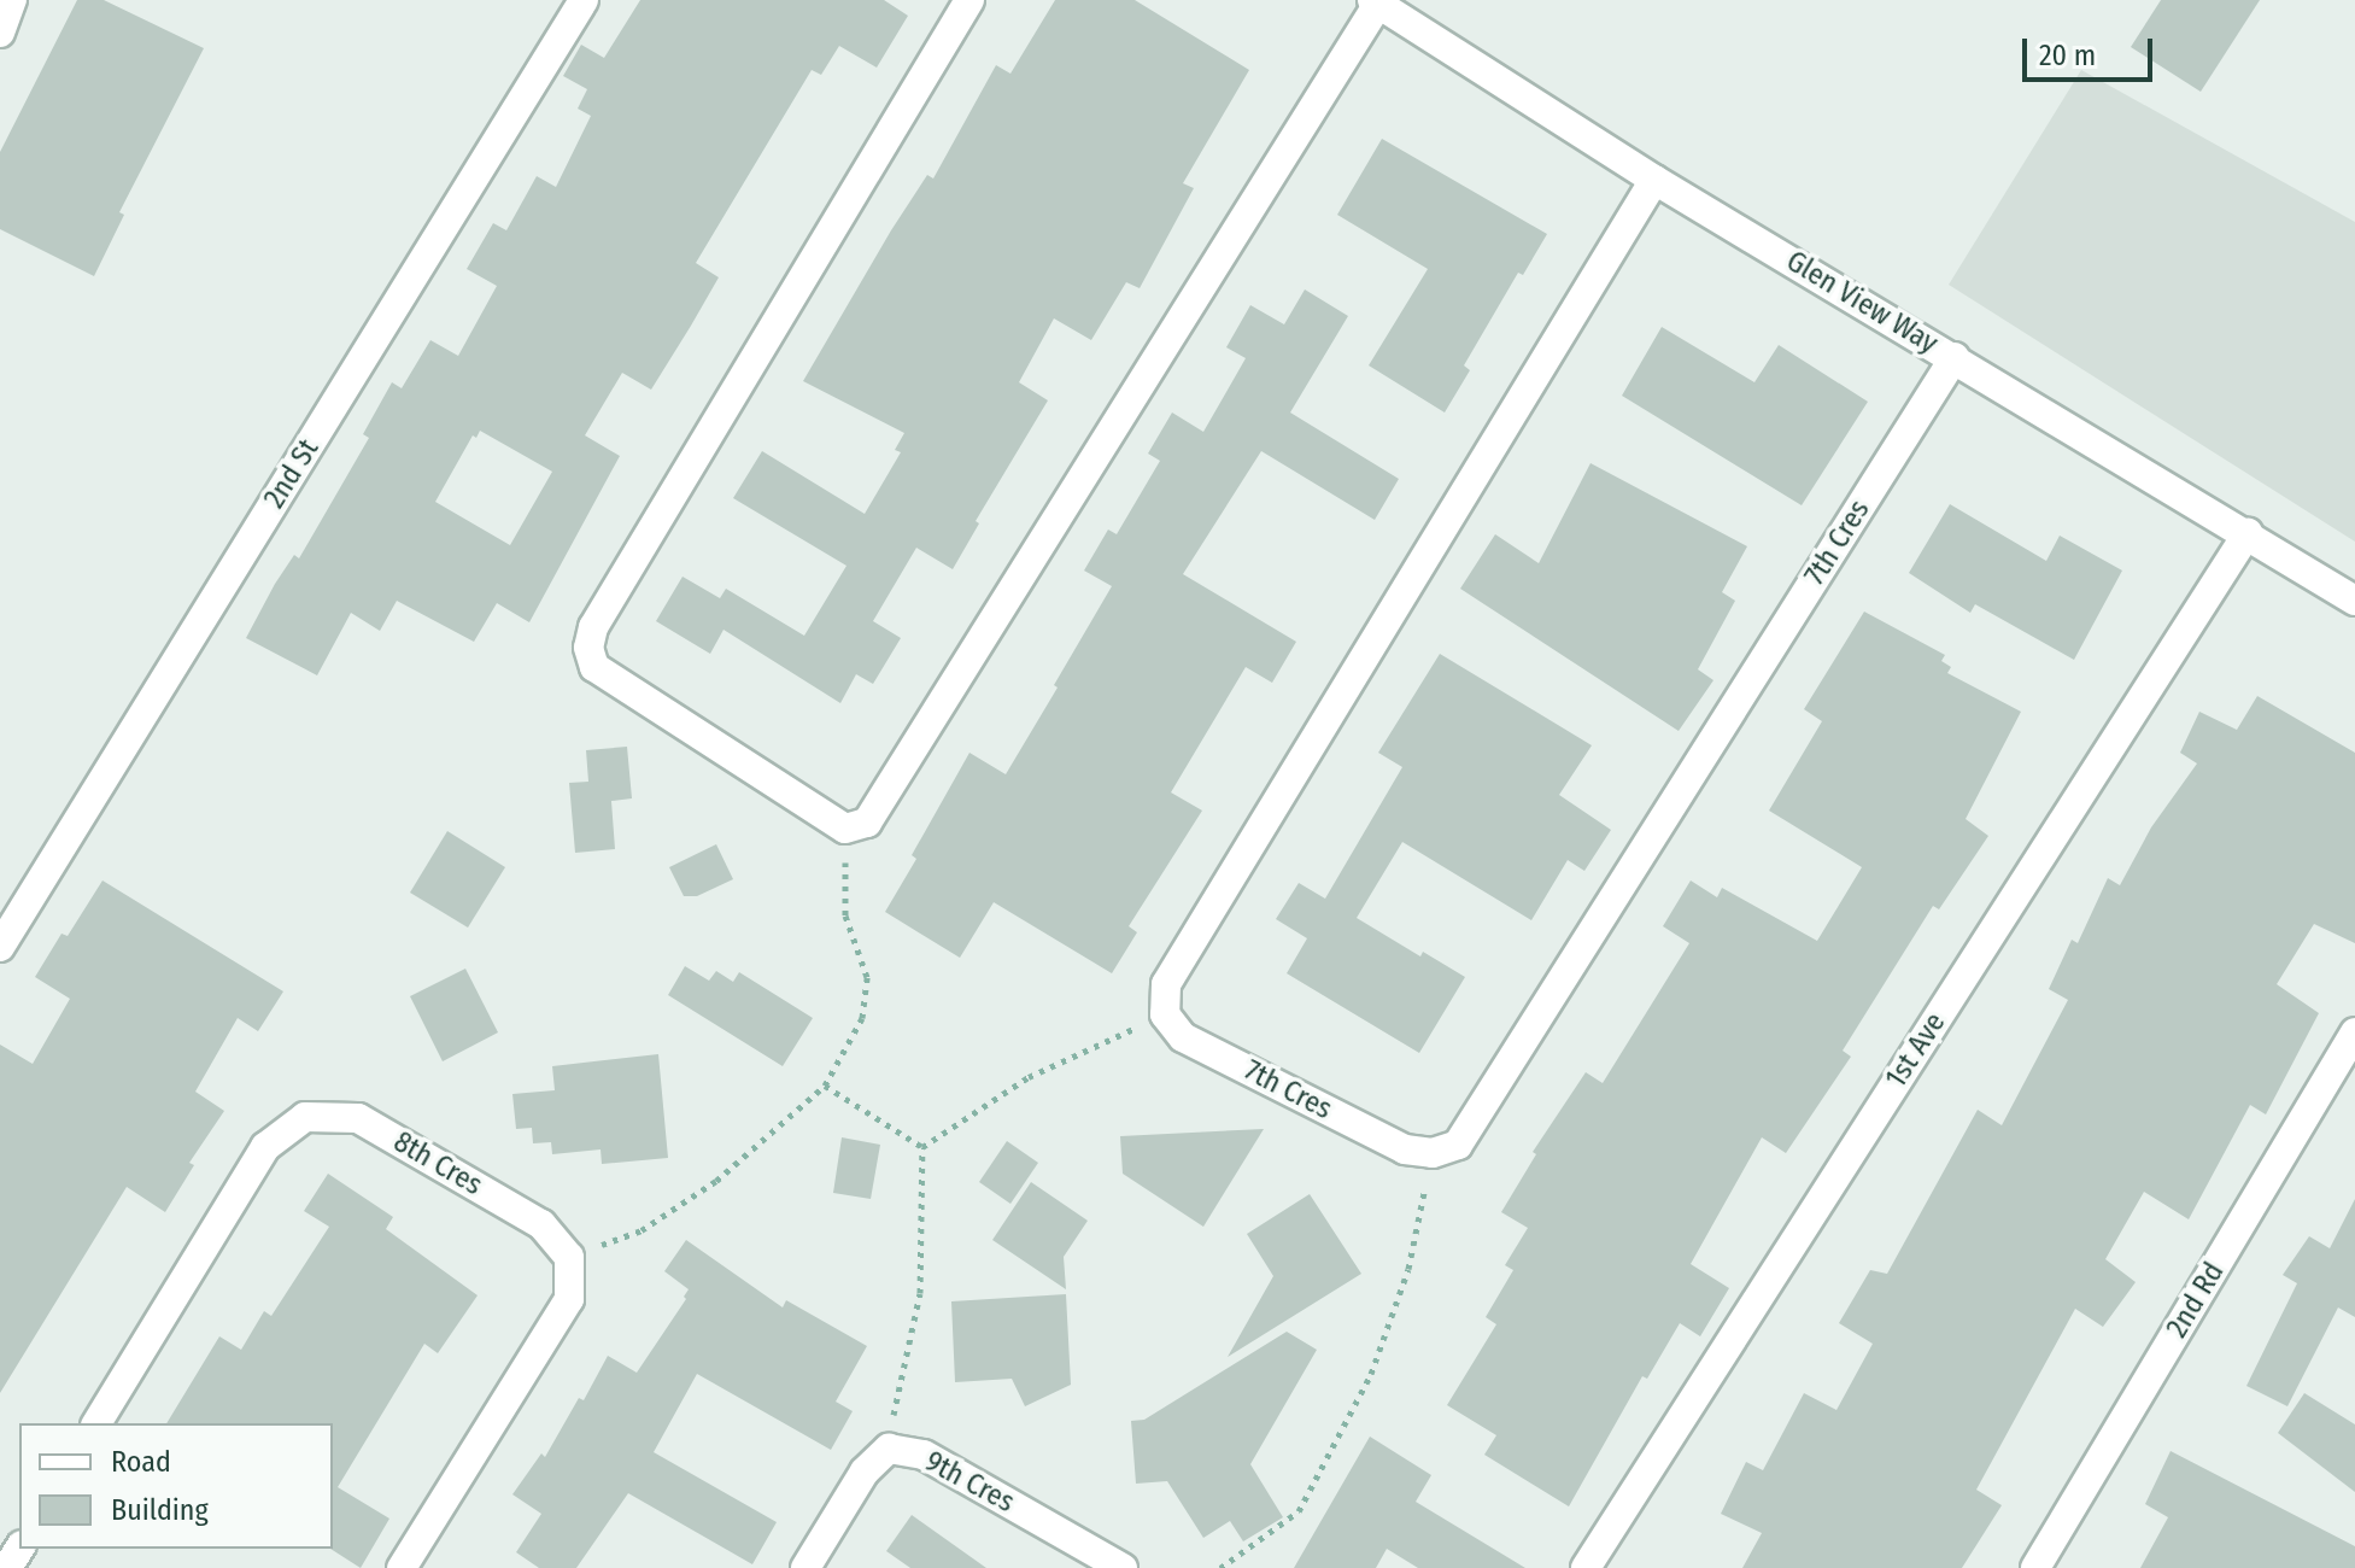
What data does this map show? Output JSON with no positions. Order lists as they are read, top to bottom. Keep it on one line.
{"streets":{"street":["Glen View Way","2nd St","7th Cres","1st Ave","8th Cres","2nd Rd","9th Cres"]},"crossings":[["Glen View Way","7th Cres"],["Glen View Way","1st Ave"]],"legend":["Road","Building"],"scale_bar":"20 m"}
